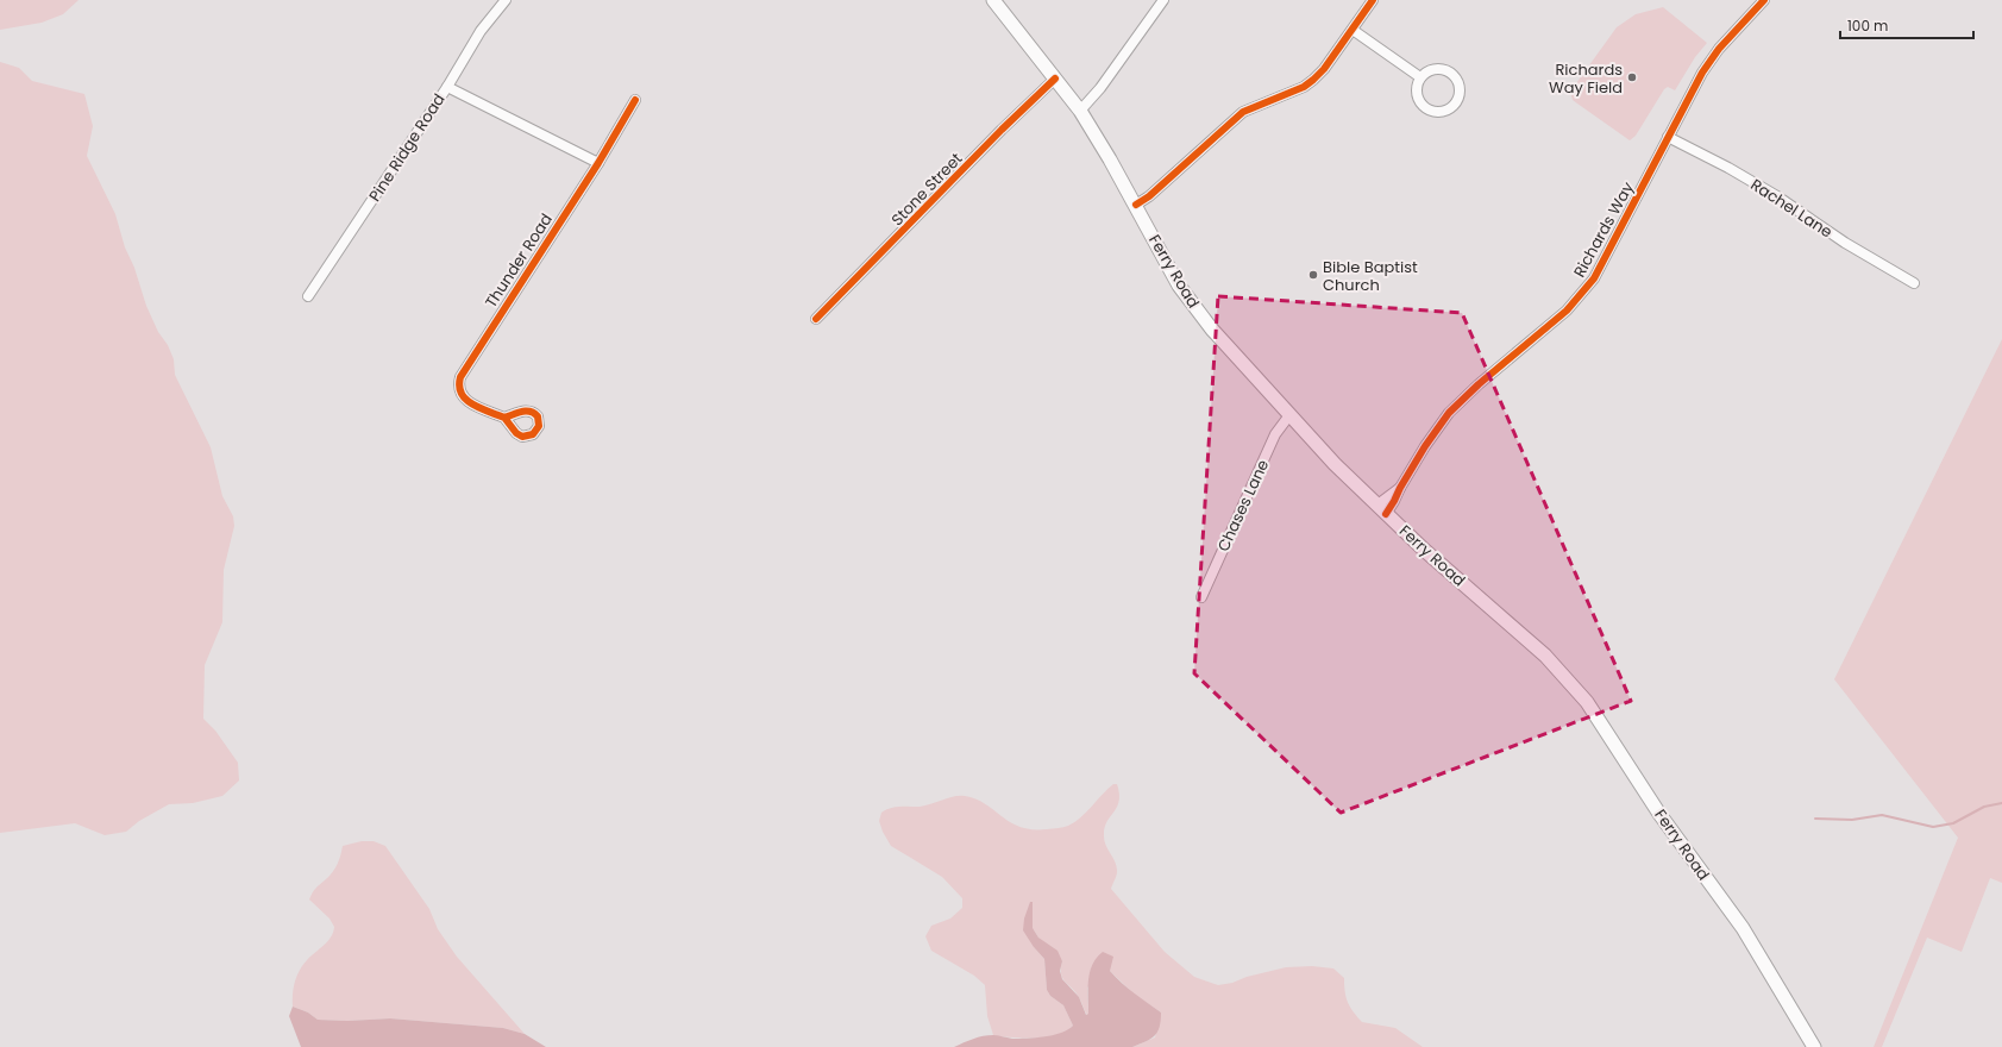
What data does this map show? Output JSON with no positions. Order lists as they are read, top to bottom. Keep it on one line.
{"streets":{"main road":["Ferry Road"],"street":["Pine Ridge Road","Stone Street","Rachel Lane","Richards Way","Thunder Road","Chases Lane"]},"crossings":[["Stone Street","Ferry Road"],["Rachel Lane","Richards Way"],["Richards Way","Ferry Road"],["Ferry Road","Chases Lane"]],"places":["Richards Way Field","Bible Baptist Church"],"scale_bar":"100 m"}
